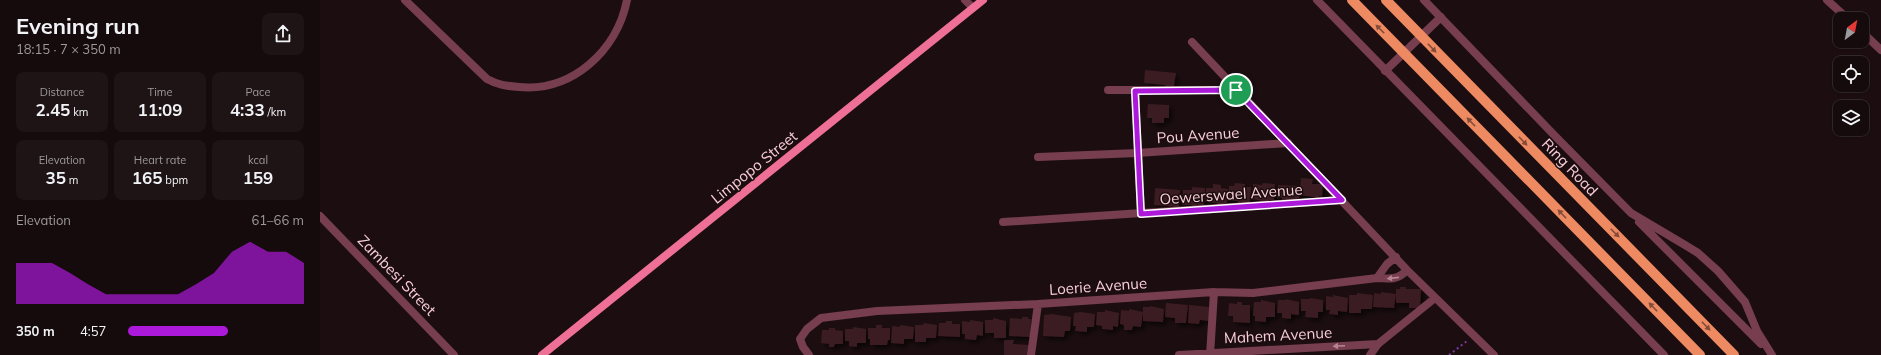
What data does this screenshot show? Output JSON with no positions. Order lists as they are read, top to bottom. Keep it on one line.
{"streets":{"main road":["Ring Road"],"street":["Pou Avenue","Limpopo Street","Oewerswael Avenue","Zambesi Street","Loerie Avenue","Mahem Avenue"]},"one_way":["Mahem Avenue"],"north":"top right","page":{"heading":["Evening run","18:15 · 7 × 350 m"],"stats":[["Distance","2.45 km"],["Time","11:09"],["Pace","4:33 /km"],["Elevation","35 m"],["Heart rate","165 bpm"],["kcal","159"]],"chart":["Elevation","61–66 m"],"list":[{"name":"350 m","note":"4:57"}]}}
